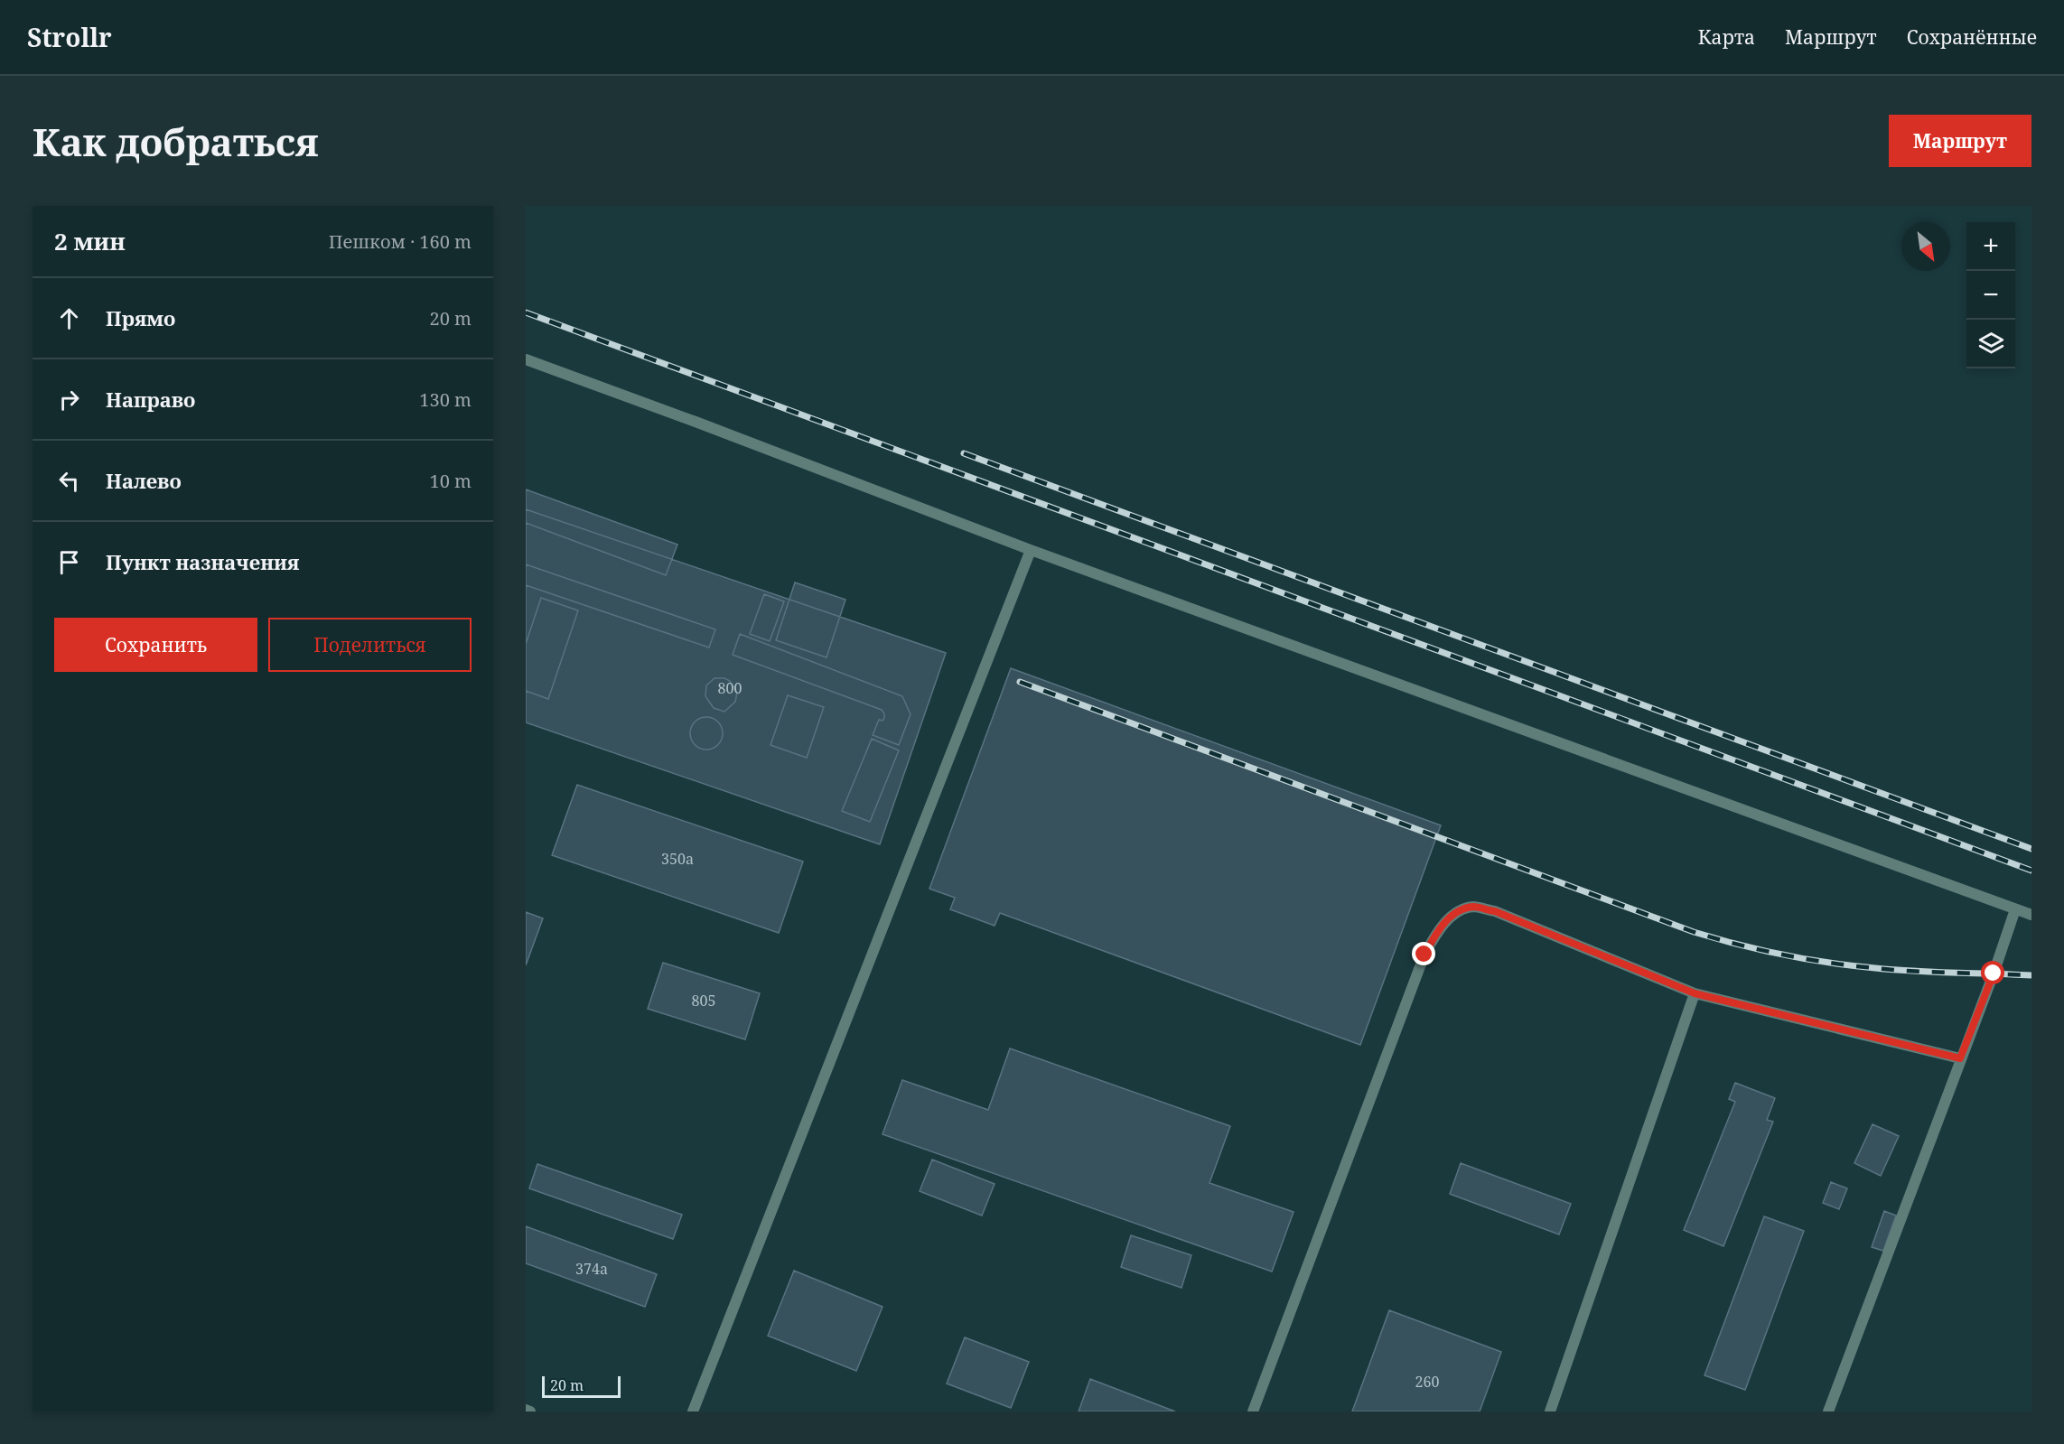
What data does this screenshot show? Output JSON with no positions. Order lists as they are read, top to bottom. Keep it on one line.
{"house_numbers":["800","350a","805","374a","260"],"scale_bar":"20 m","north":"bottom right","page":{"header":"Strollr","nav":["Карта","Маршрут","Сохранённые"],"buttons":["Маршрут",["Сохранить","Поделиться"]],"title":"Как добраться","heading":["2 мин","Пешком · 160 m"],"map_buttons":["+","−"],"list":[["Прямо","20 m"],["Направо","130 m"],["Налево","10 m"],"Пункт назначения"],"scale":"20 m"}}
